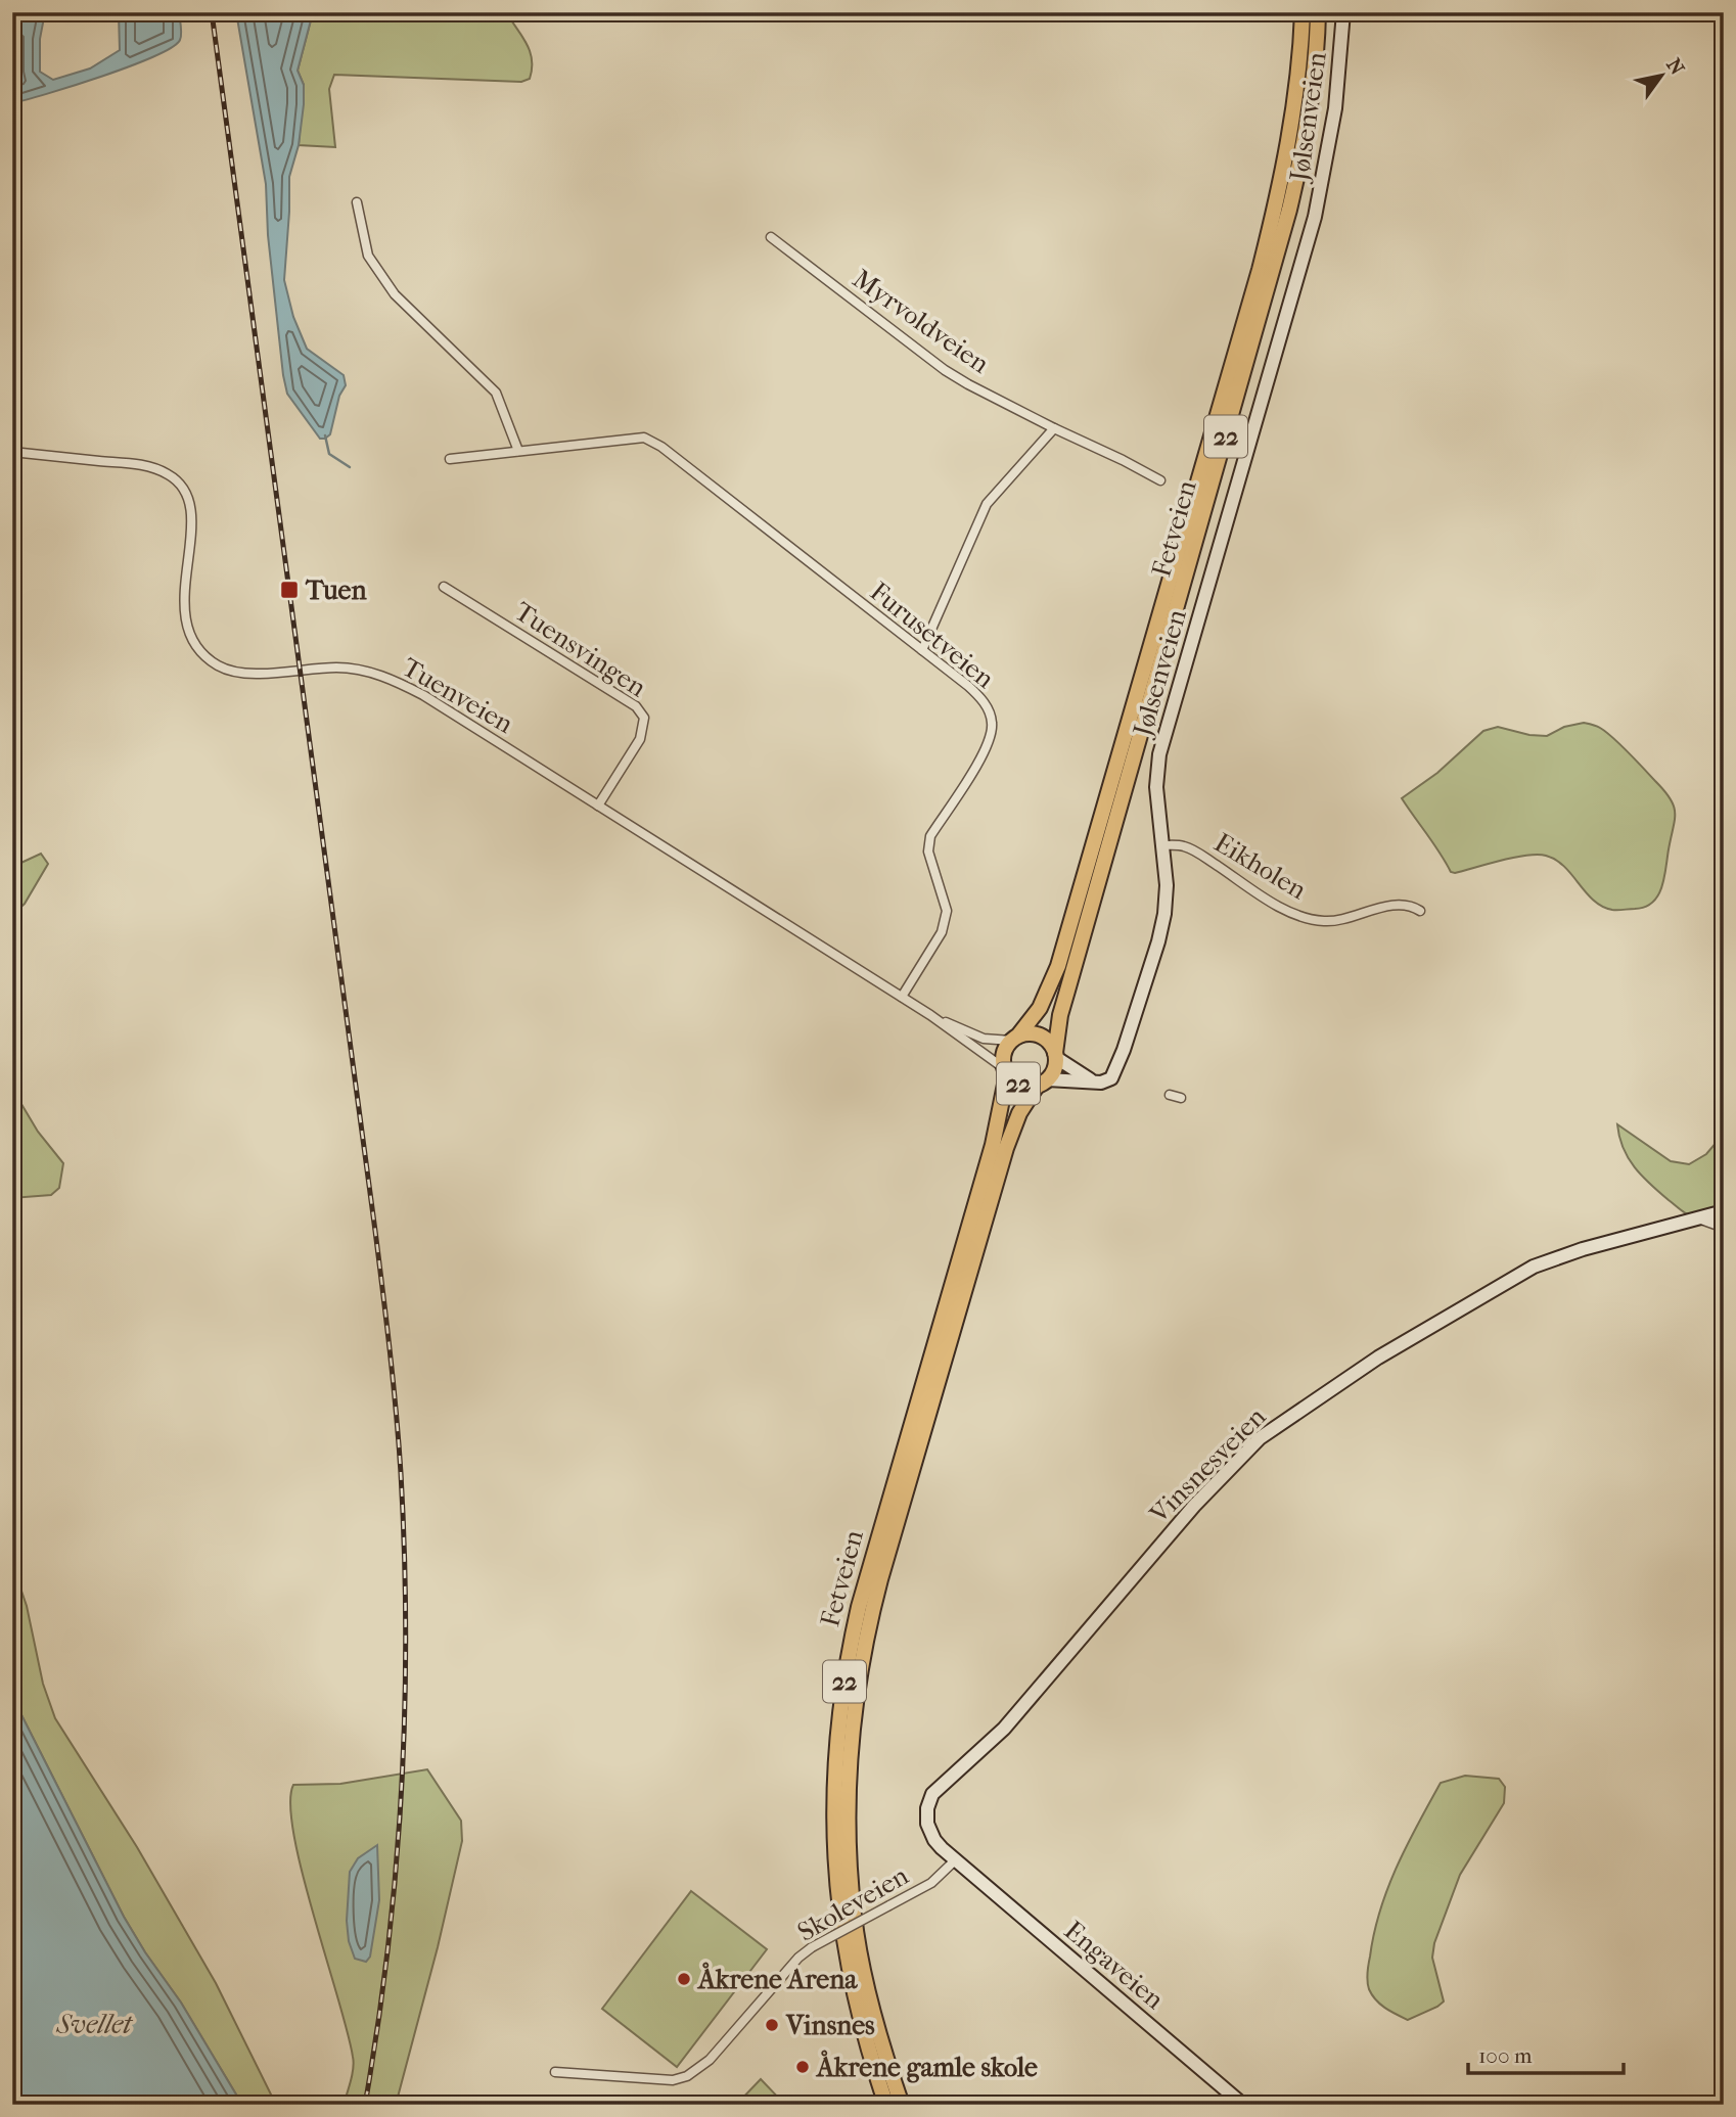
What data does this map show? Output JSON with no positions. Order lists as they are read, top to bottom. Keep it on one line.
{"streets":{"highway":["22","Fetveien"],"main road":["Jølsenveien","Vinsnesveien","Engaveien"],"street":["Myrvoldveien","Furusetveien","Tuensvingen","Tuenveien","Eikholen","Skoleveien"]},"crossings":[["Jølsenveien","Eikholen"],["22","Fetveien"],["22","Tuenveien"],["Fetveien","Tuenveien"],["Furusetveien","Tuenveien"],["Tuensvingen","Tuenveien"],["Vinsnesveien","Skoleveien"],["Vinsnesveien","Engaveien"],["Skoleveien","Engaveien"]],"water":["Svellet"],"places":{"transit":["Tuen"],"other":["Åkrene Arena","Vinsnes","Åkrene gamle skole"]},"scale_bar":"100 m","north":"top right"}
